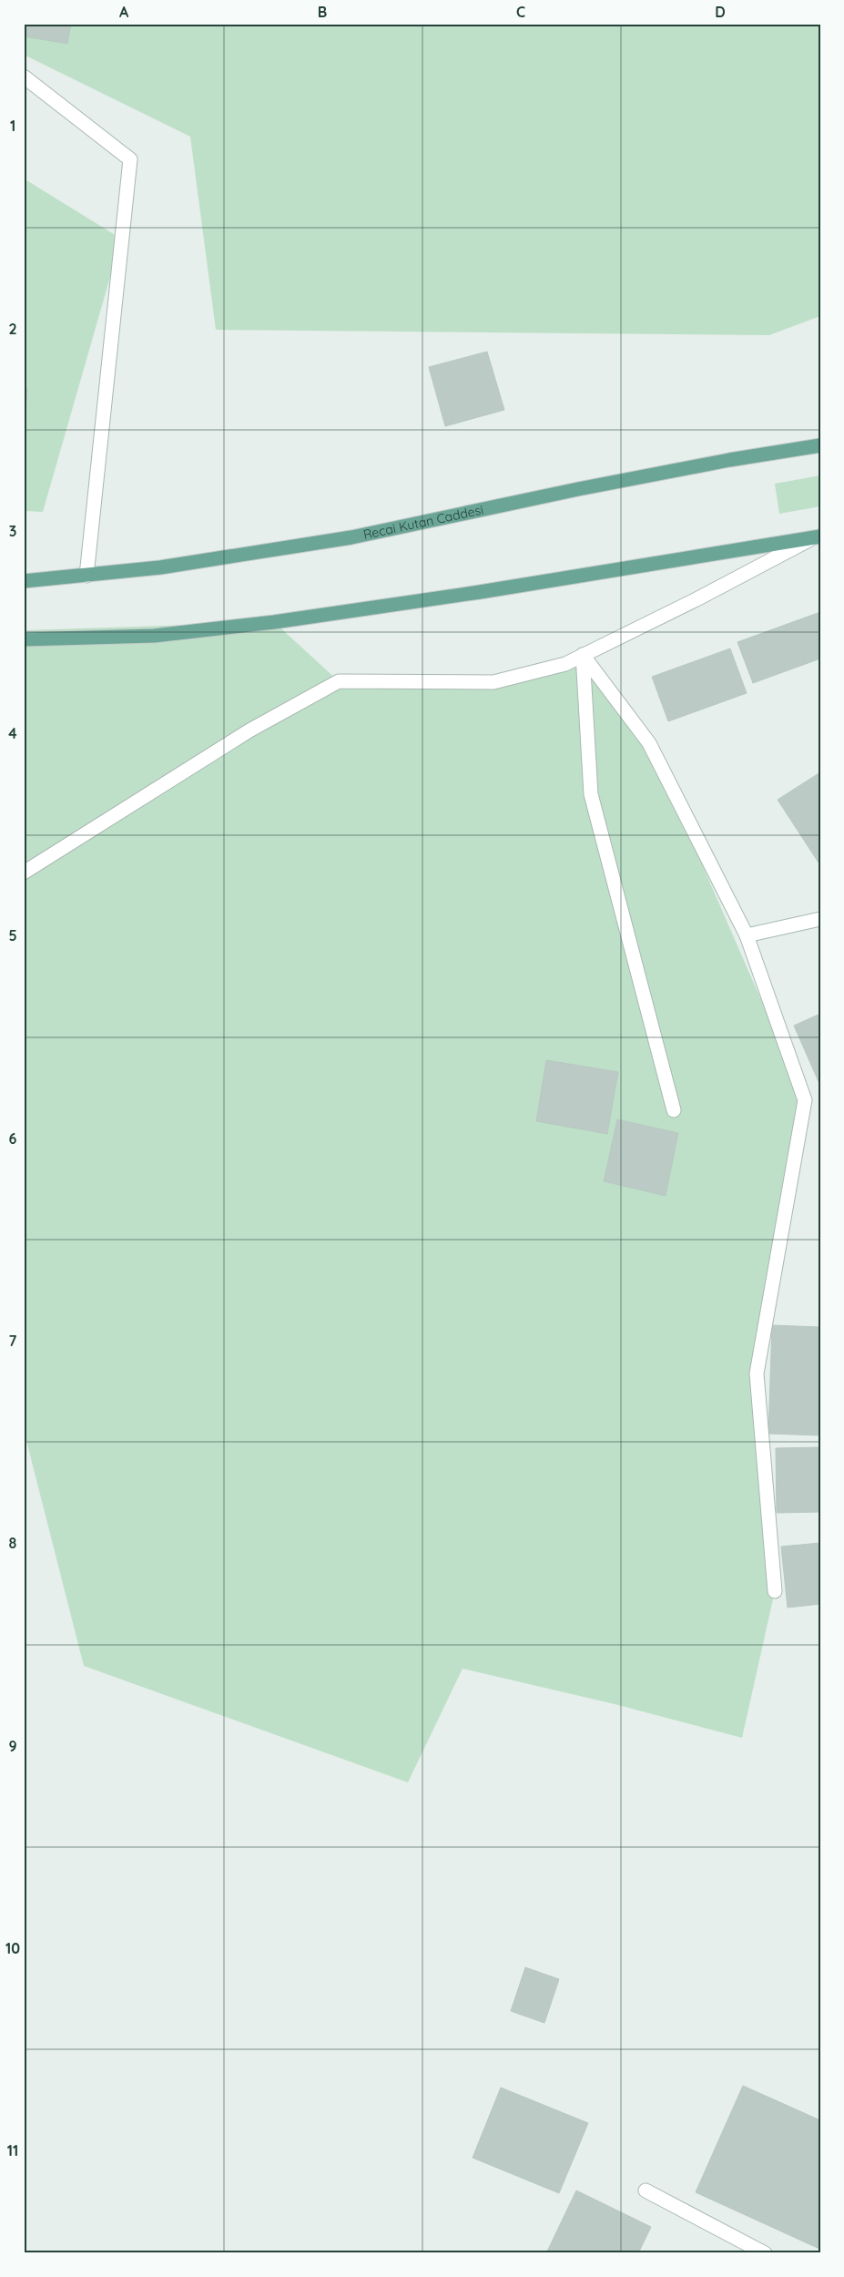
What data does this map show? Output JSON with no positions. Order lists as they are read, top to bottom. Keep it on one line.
{"streets":{"main road":["Recai Kutan Caddesi"]},"grid":{"columns":["A","B","C","D"],"rows":["1","2","3","4","5","6","7","8","9","10","11"]}}
